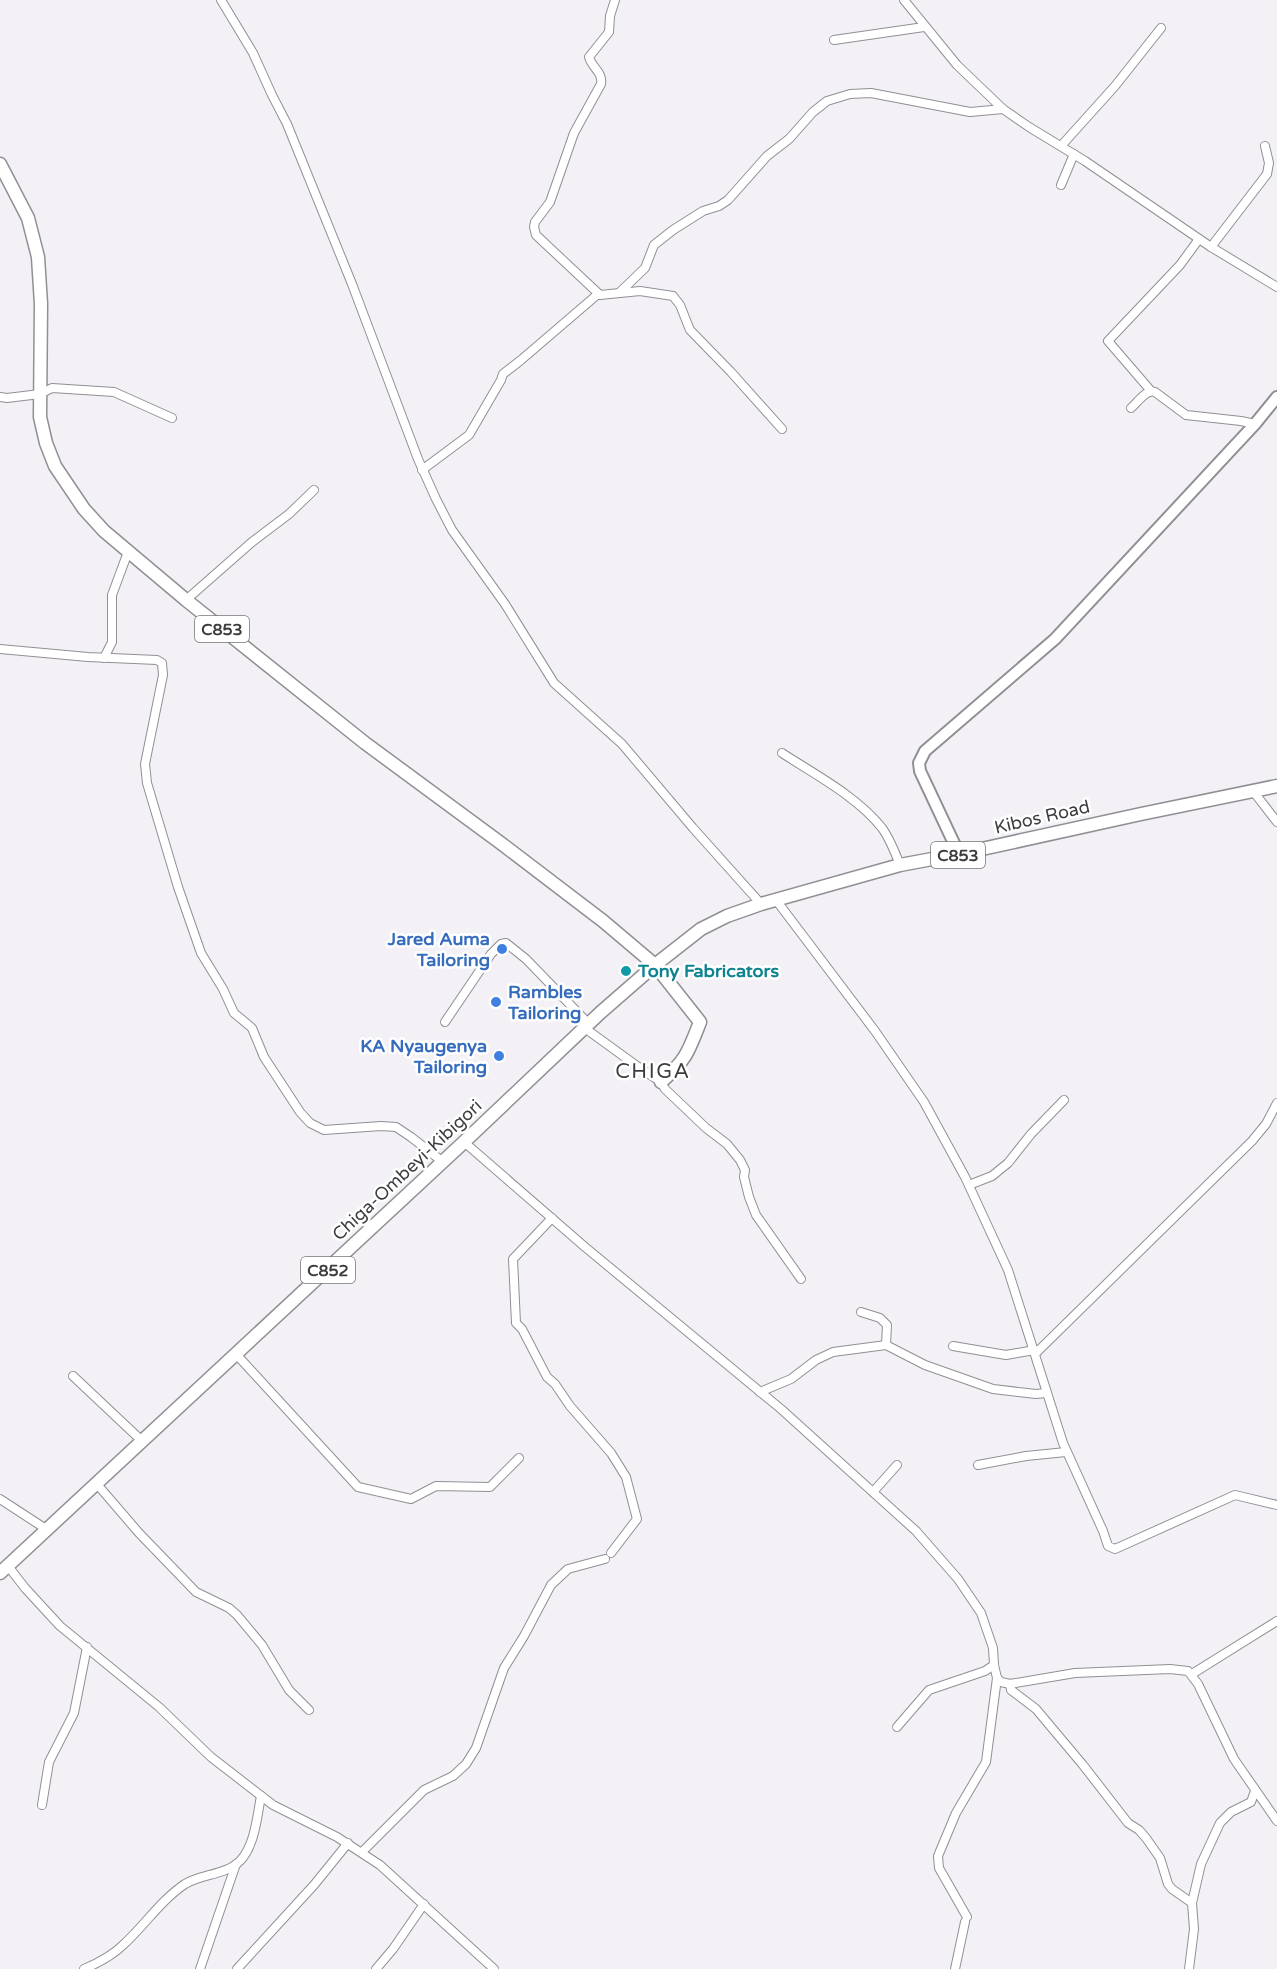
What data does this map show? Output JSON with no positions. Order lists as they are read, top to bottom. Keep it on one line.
{"streets":{"main road":["C853","Kibos Road","Chiga-Ombeyi-Kibigori","C852"]},"crossings":[["C853","Kibos Road"],["C853","Chiga-Ombeyi-Kibigori"],["Kibos Road","Chiga-Ombeyi-Kibigori"]],"districts":["CHIGA"],"places":["Jared Auma Tailoring","Tony Fabricators","Rambles Tailoring","KA Nyaugenya Tailoring"]}
